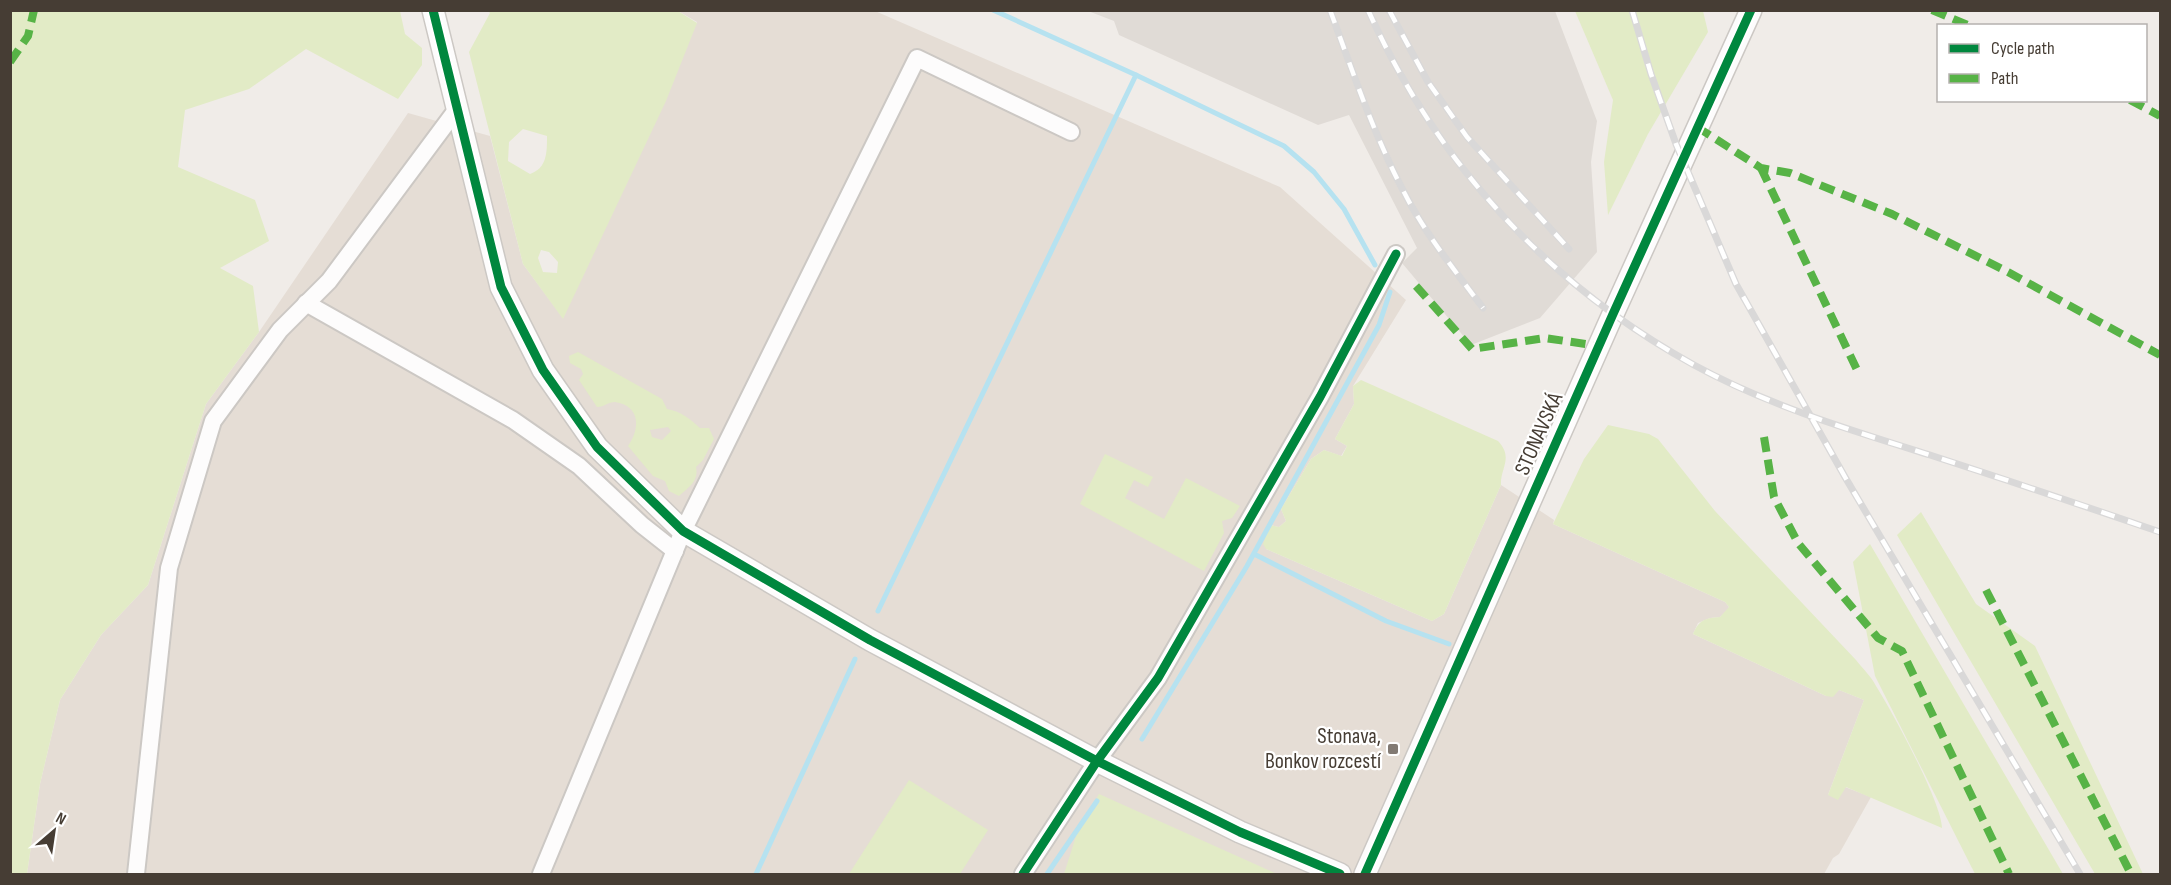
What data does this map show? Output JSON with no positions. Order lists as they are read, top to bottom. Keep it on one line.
{"streets":{"street":["STONAVSKÁ"]},"places":{"transit":["Stonava, Bonkov rozcestí"]},"legend":["Cycle path","Path"],"north":"top right"}
